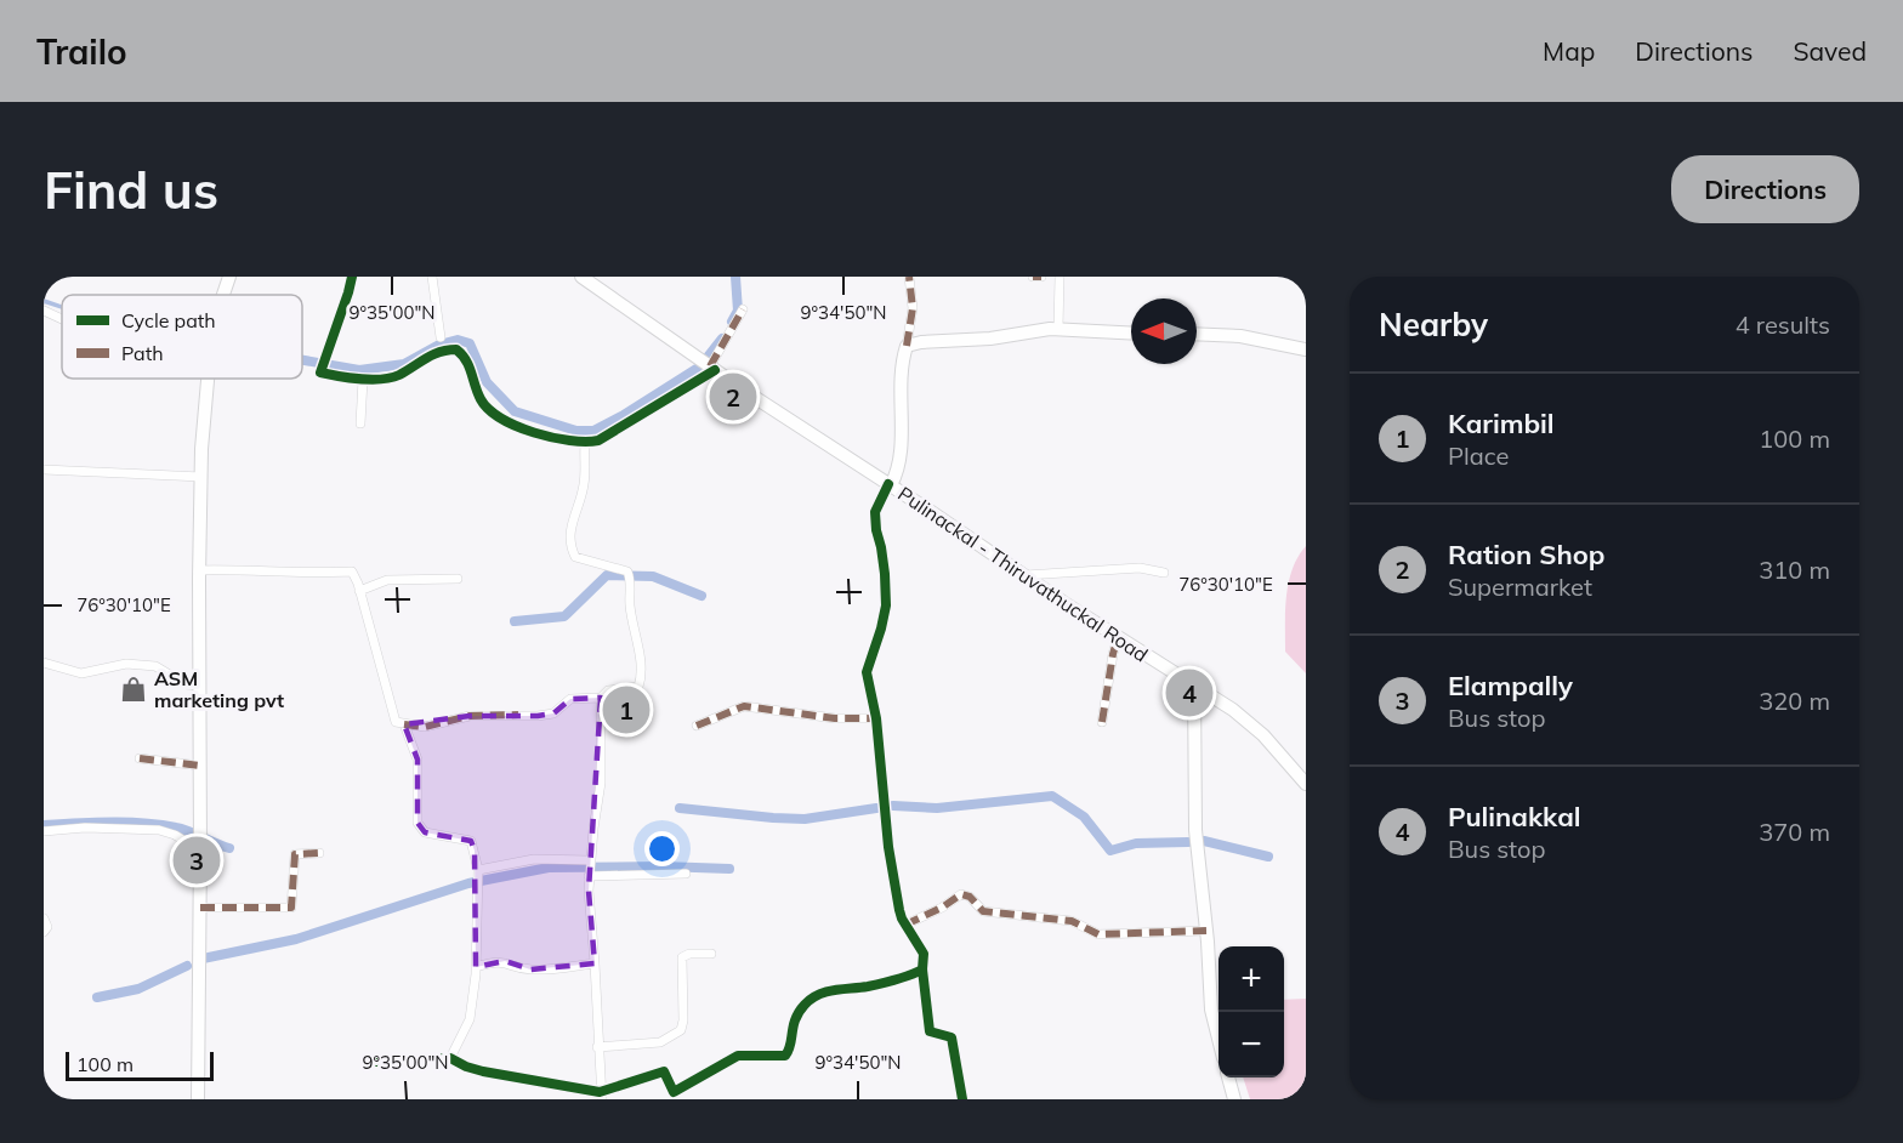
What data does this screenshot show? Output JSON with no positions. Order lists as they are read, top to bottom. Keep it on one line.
{"streets":{"main road":["Pulinackal - Thiruvathuckal Road"]},"places":{"shop":["ASM marketing pvt"]},"legend":["Cycle path","Path"],"scale_bar":"100 m","north":"left","page":{"header":"Trailo","nav":["Map","Directions","Saved"],"buttons":"Directions","title":"Find us","heading":["Nearby","4 results"],"pins":["2","4","1","3"],"list":[{"mark":"1","name":"Karimbil","note":"Place","value":"100 m"},{"mark":"2","name":"Ration Shop","note":"Supermarket","value":"310 m"},{"mark":"3","name":"Elampally","note":"Bus stop","value":"320 m"},{"mark":"4","name":"Pulinakkal","note":"Bus stop","value":"370 m"}],"map_buttons":["+","−"],"scale":"100 m"},"coordinates":["9°35'00\"N","9°34'50\"N","76°30'10\"E"]}
